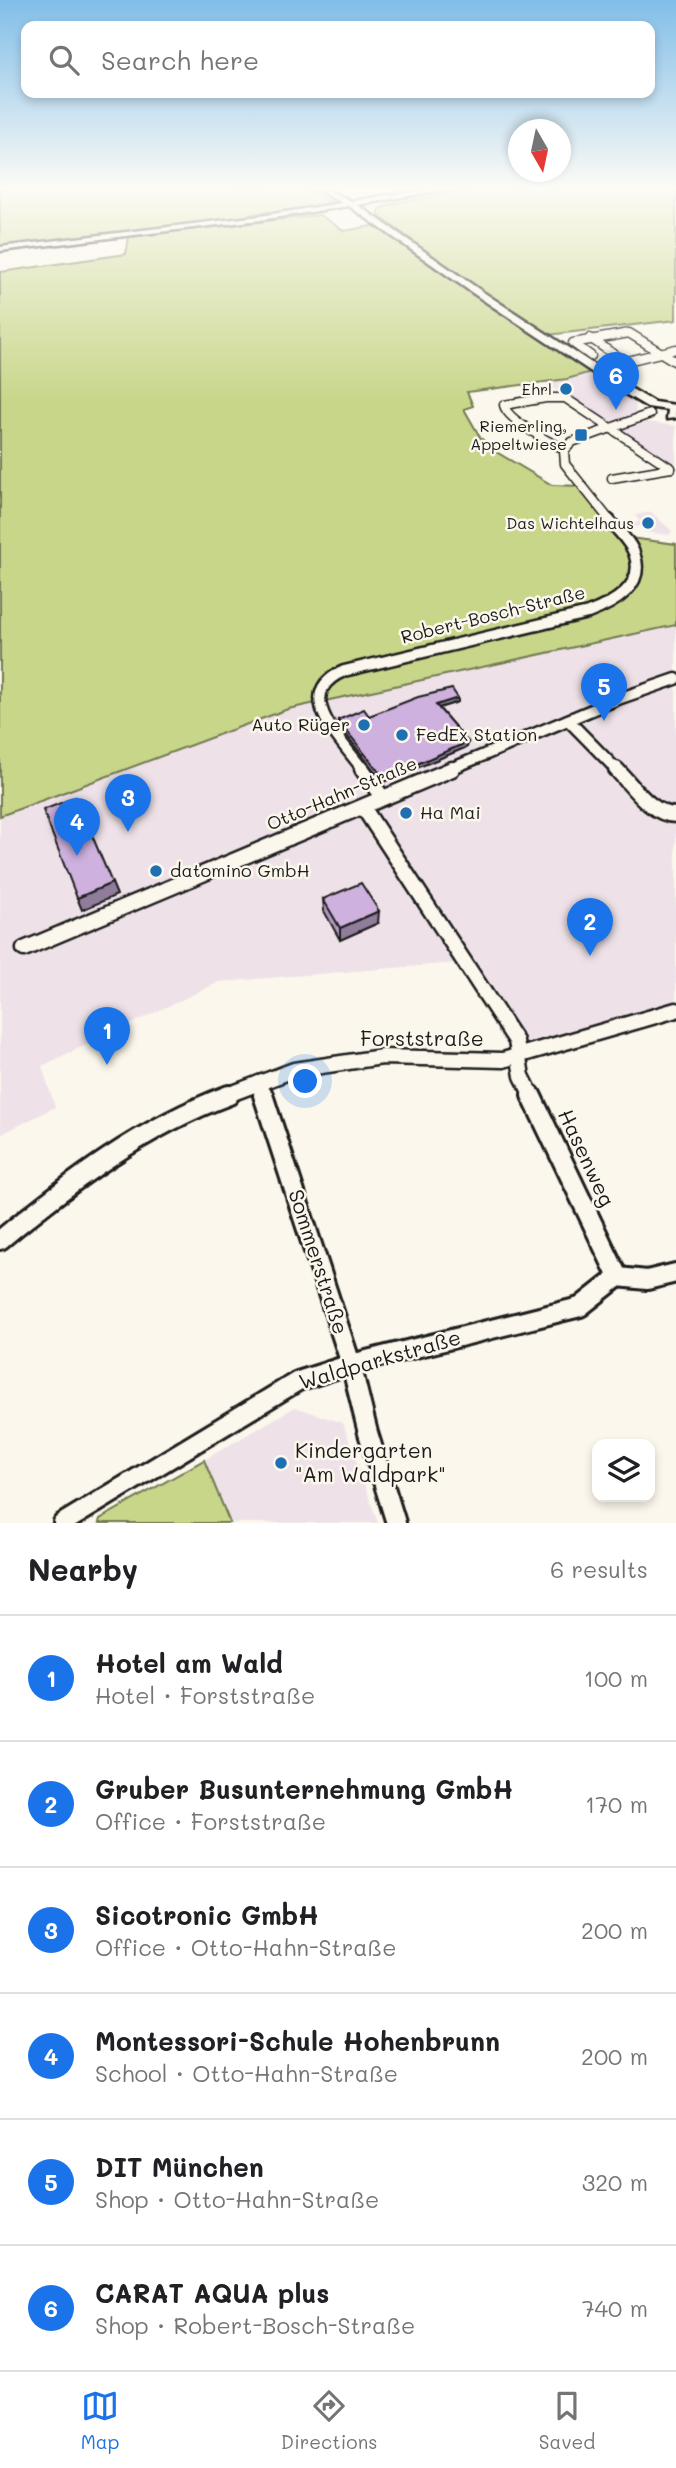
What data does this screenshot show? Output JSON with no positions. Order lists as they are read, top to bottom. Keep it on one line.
{"streets":{"street":["Robert-Bosch-Straße","Otto-Hahn-Straße","Forststraße","Hasenweg","Sommerstraße","Waldparkstraße"]},"crossings":[["Robert-Bosch-Straße","Otto-Hahn-Straße"],["Forststraße","Hasenweg"],["Forststraße","Sommerstraße"],["Hasenweg","Waldparkstraße"],["Sommerstraße","Waldparkstraße"]],"places":{"other":["Ehrl","Das Wichtelhaus","Auto Rüger","FedEx Station","Ha Mai","datomino GmbH","Kindergarten \"Am Waldpark\""],"transit":["Riemerling, Appeltwiese"]},"north":"bottom","page":{"search":"Search here","pins":["6","5","3","4","2","1"],"heading":["Nearby","6 results"],"list":[{"mark":"1","name":"Hotel am Wald","note":"Hotel · Forststraße","value":"100 m"},{"mark":"2","name":"Gruber Busunternehmung GmbH","note":"Office · Forststraße","value":"170 m"},{"mark":"3","name":"Sicotronic GmbH","note":"Office · Otto-Hahn-Straße","value":"200 m"},{"mark":"4","name":"Montessori-Schule Hohenbrunn","note":"School · Otto-Hahn-Straße","value":"200 m"},{"mark":"5","name":"DIT München","note":"Shop · Otto-Hahn-Straße","value":"320 m"},{"mark":"6","name":"CARAT AQUA plus","note":"Shop · Robert-Bosch-Straße","value":"740 m"}],"nav":["Map","Directions","Saved"]}}
